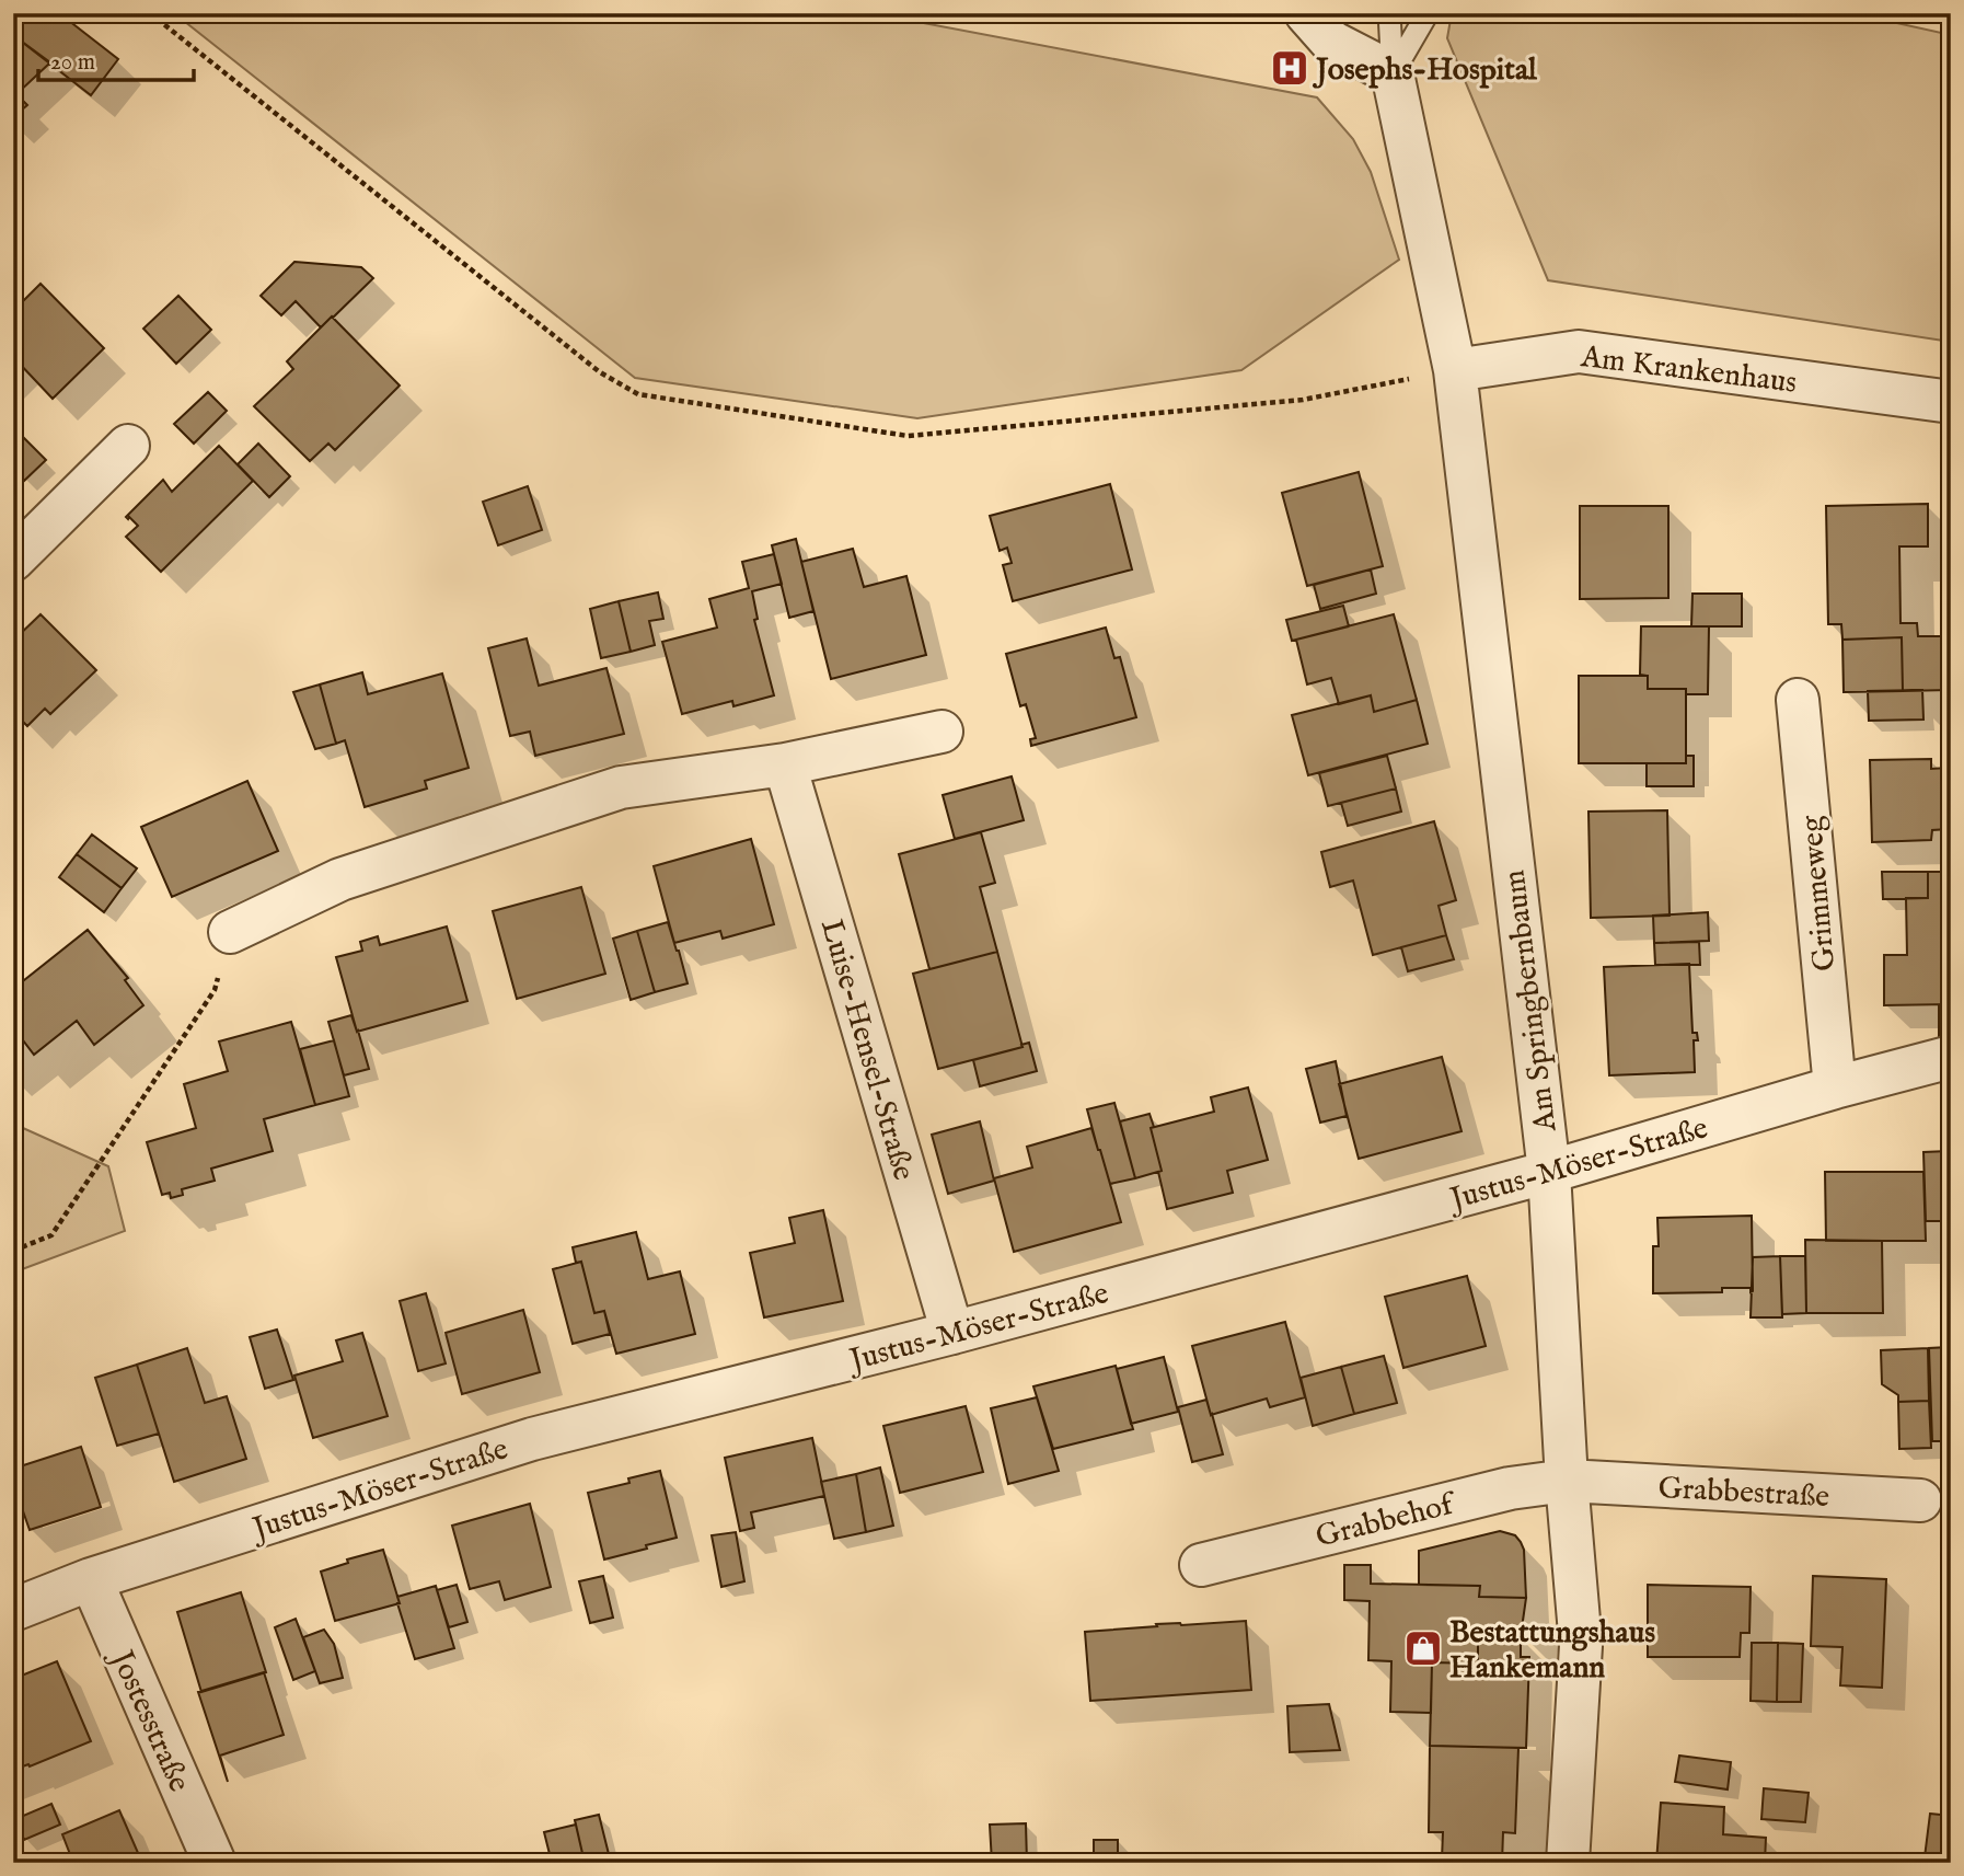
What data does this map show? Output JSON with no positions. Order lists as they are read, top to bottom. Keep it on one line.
{"streets":{"street":["Am Krankenhaus","Grimmeweg","Am Springbernbaum","Luise-Hensel-Straße","Justus-Möser-Straße","Grabbestraße","Grabbehof","Jostesstraße"]},"crossings":[["Am Krankenhaus","Am Springbernbaum"],["Grimmeweg","Justus-Möser-Straße"],["Am Springbernbaum","Justus-Möser-Straße"],["Am Springbernbaum","Grabbestraße"],["Am Springbernbaum","Grabbehof"],["Luise-Hensel-Straße","Justus-Möser-Straße"],["Justus-Möser-Straße","Jostesstraße"],["Grabbestraße","Grabbehof"]],"places":{"hospital":["Josephs-Hospital"],"shop":["Bestattungshaus Hankemann"]},"scale_bar":"20 m"}
